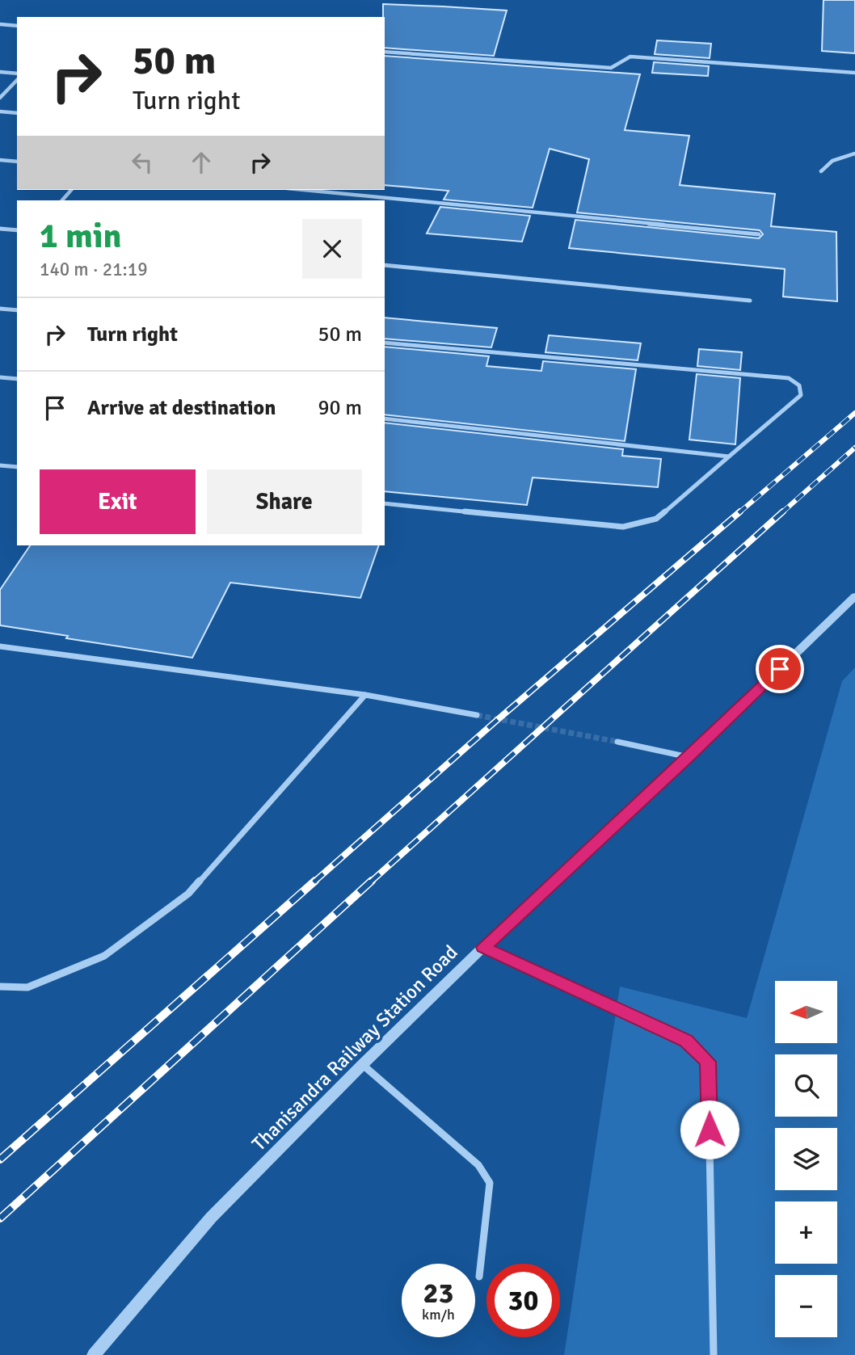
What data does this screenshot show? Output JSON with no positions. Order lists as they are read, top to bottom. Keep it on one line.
{"streets":{"street":["Thanisandra Railway Station Road"]},"north":"left","page":{"turn":["50 m","Turn right"],"heading":["1 min","140 m · 21:19"],"list":[{"name":"Turn right","value":"50 m"},{"name":"Arrive at destination","value":"90 m"}],"buttons":["Exit","Share"],"map_buttons":["+","−"],"speed":"23 km/h","limit":"30"}}
